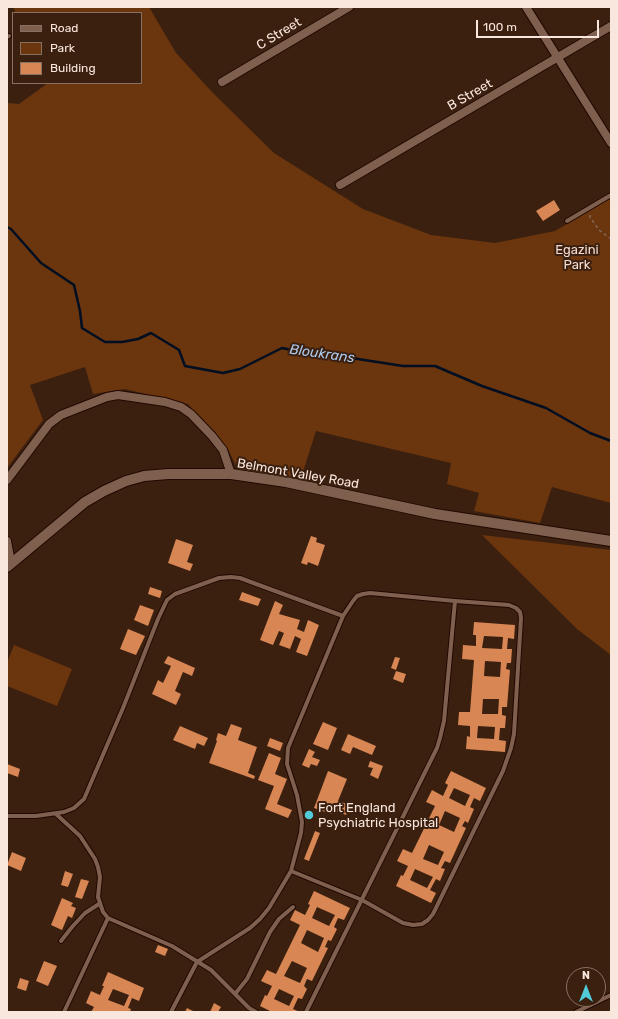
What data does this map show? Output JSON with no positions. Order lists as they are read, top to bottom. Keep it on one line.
{"streets":{"street":["C Street","B Street","Belmont Valley Road"]},"water":["Bloukrans"],"parks":["Egazini Park"],"places":["Fort England Psychiatric Hospital"],"legend":["Road","Park","Building"],"scale_bar":"100 m","north":"top"}
